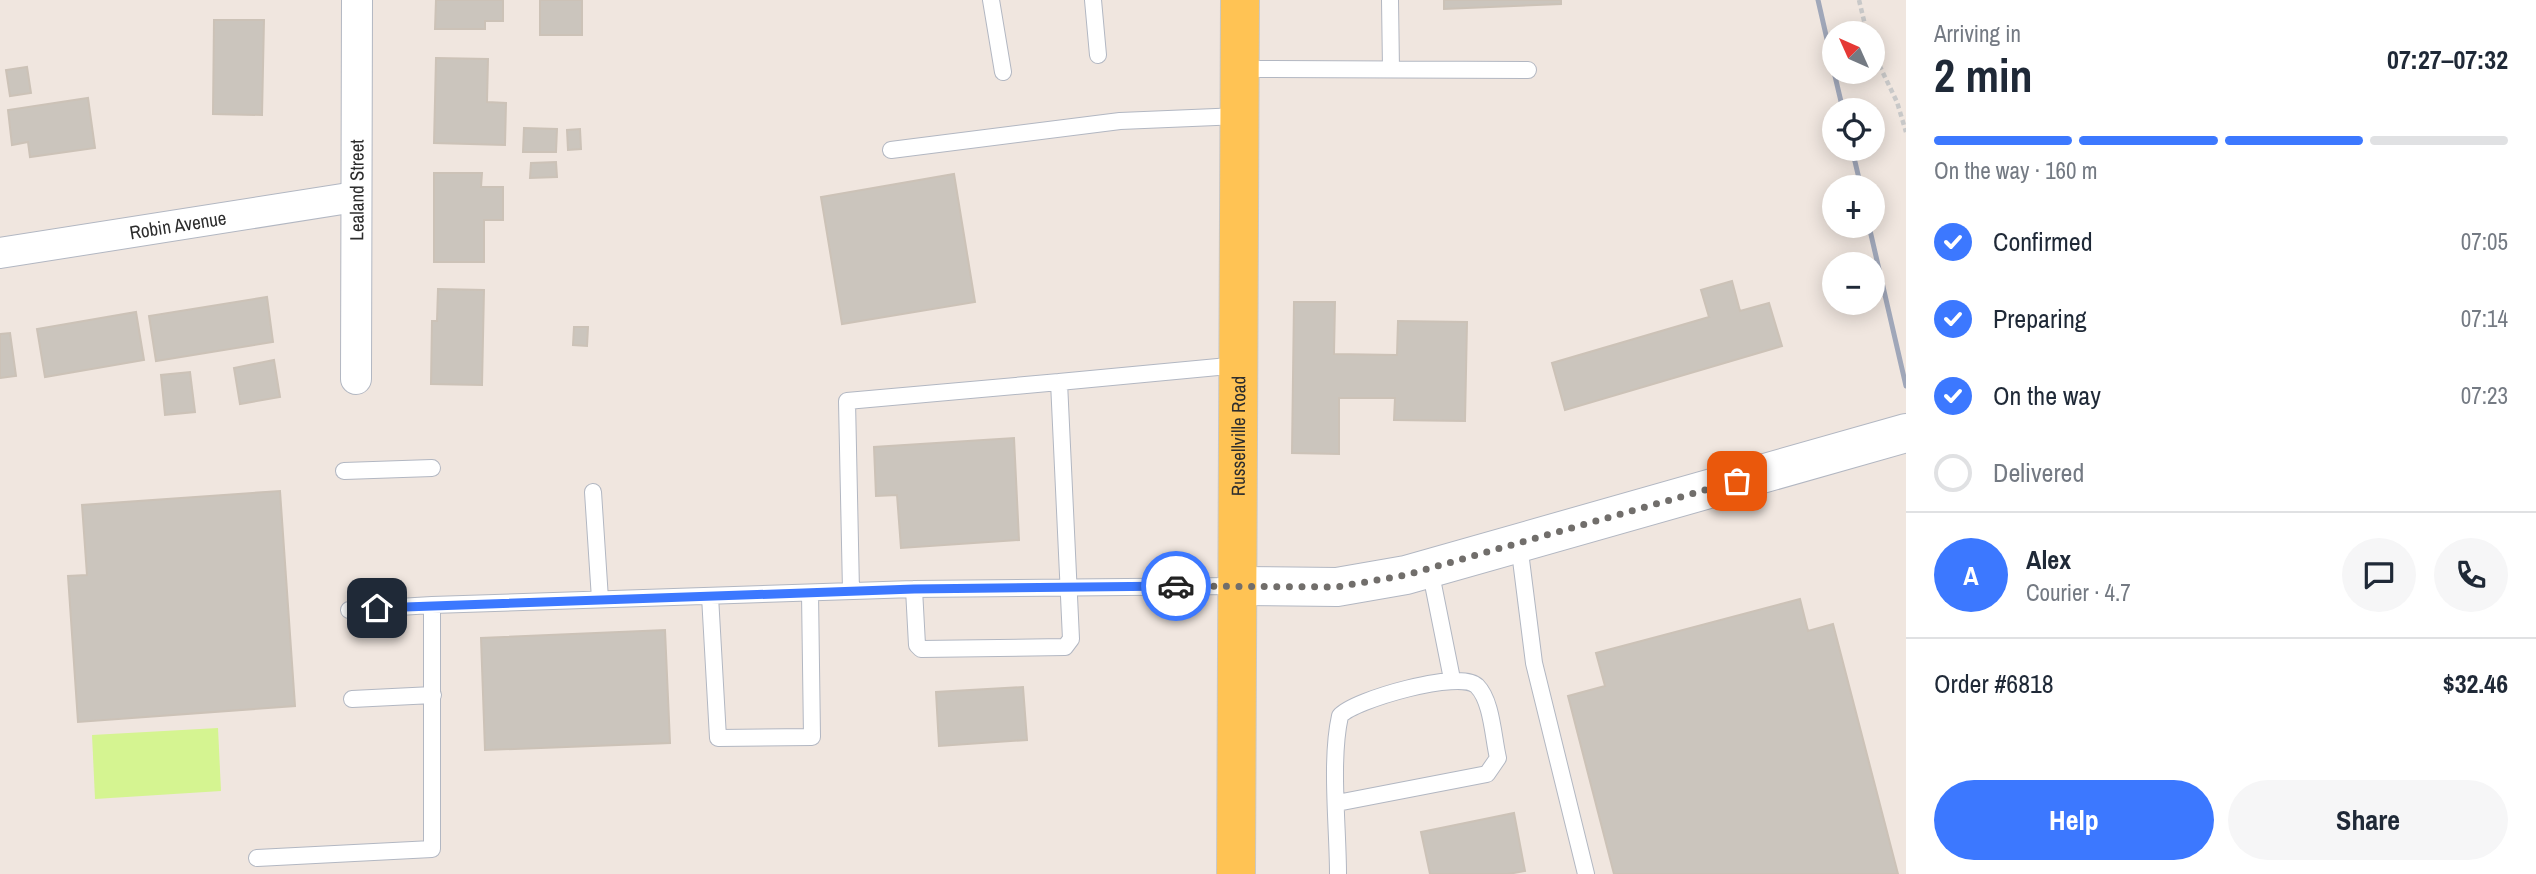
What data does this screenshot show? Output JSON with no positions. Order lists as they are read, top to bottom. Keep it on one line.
{"streets":{"main road":["Russellville Road"],"street":["Lealand Street","Robin Avenue"]},"crossings":[["Lealand Street","Robin Avenue"]],"north":"top left","page":{"heading":["2 min","Arriving in","07:27–07:32"],"panel":["Alex","Courier · 4.7","Order #6818","$32.46"],"map_buttons":["+","−"],"bar":"On the way · 160 m","list":[["Confirmed","07:05"],["Preparing","07:14"],["On the way","07:23"],"Delivered"],"round":"A","buttons":["Help","Share"]}}
